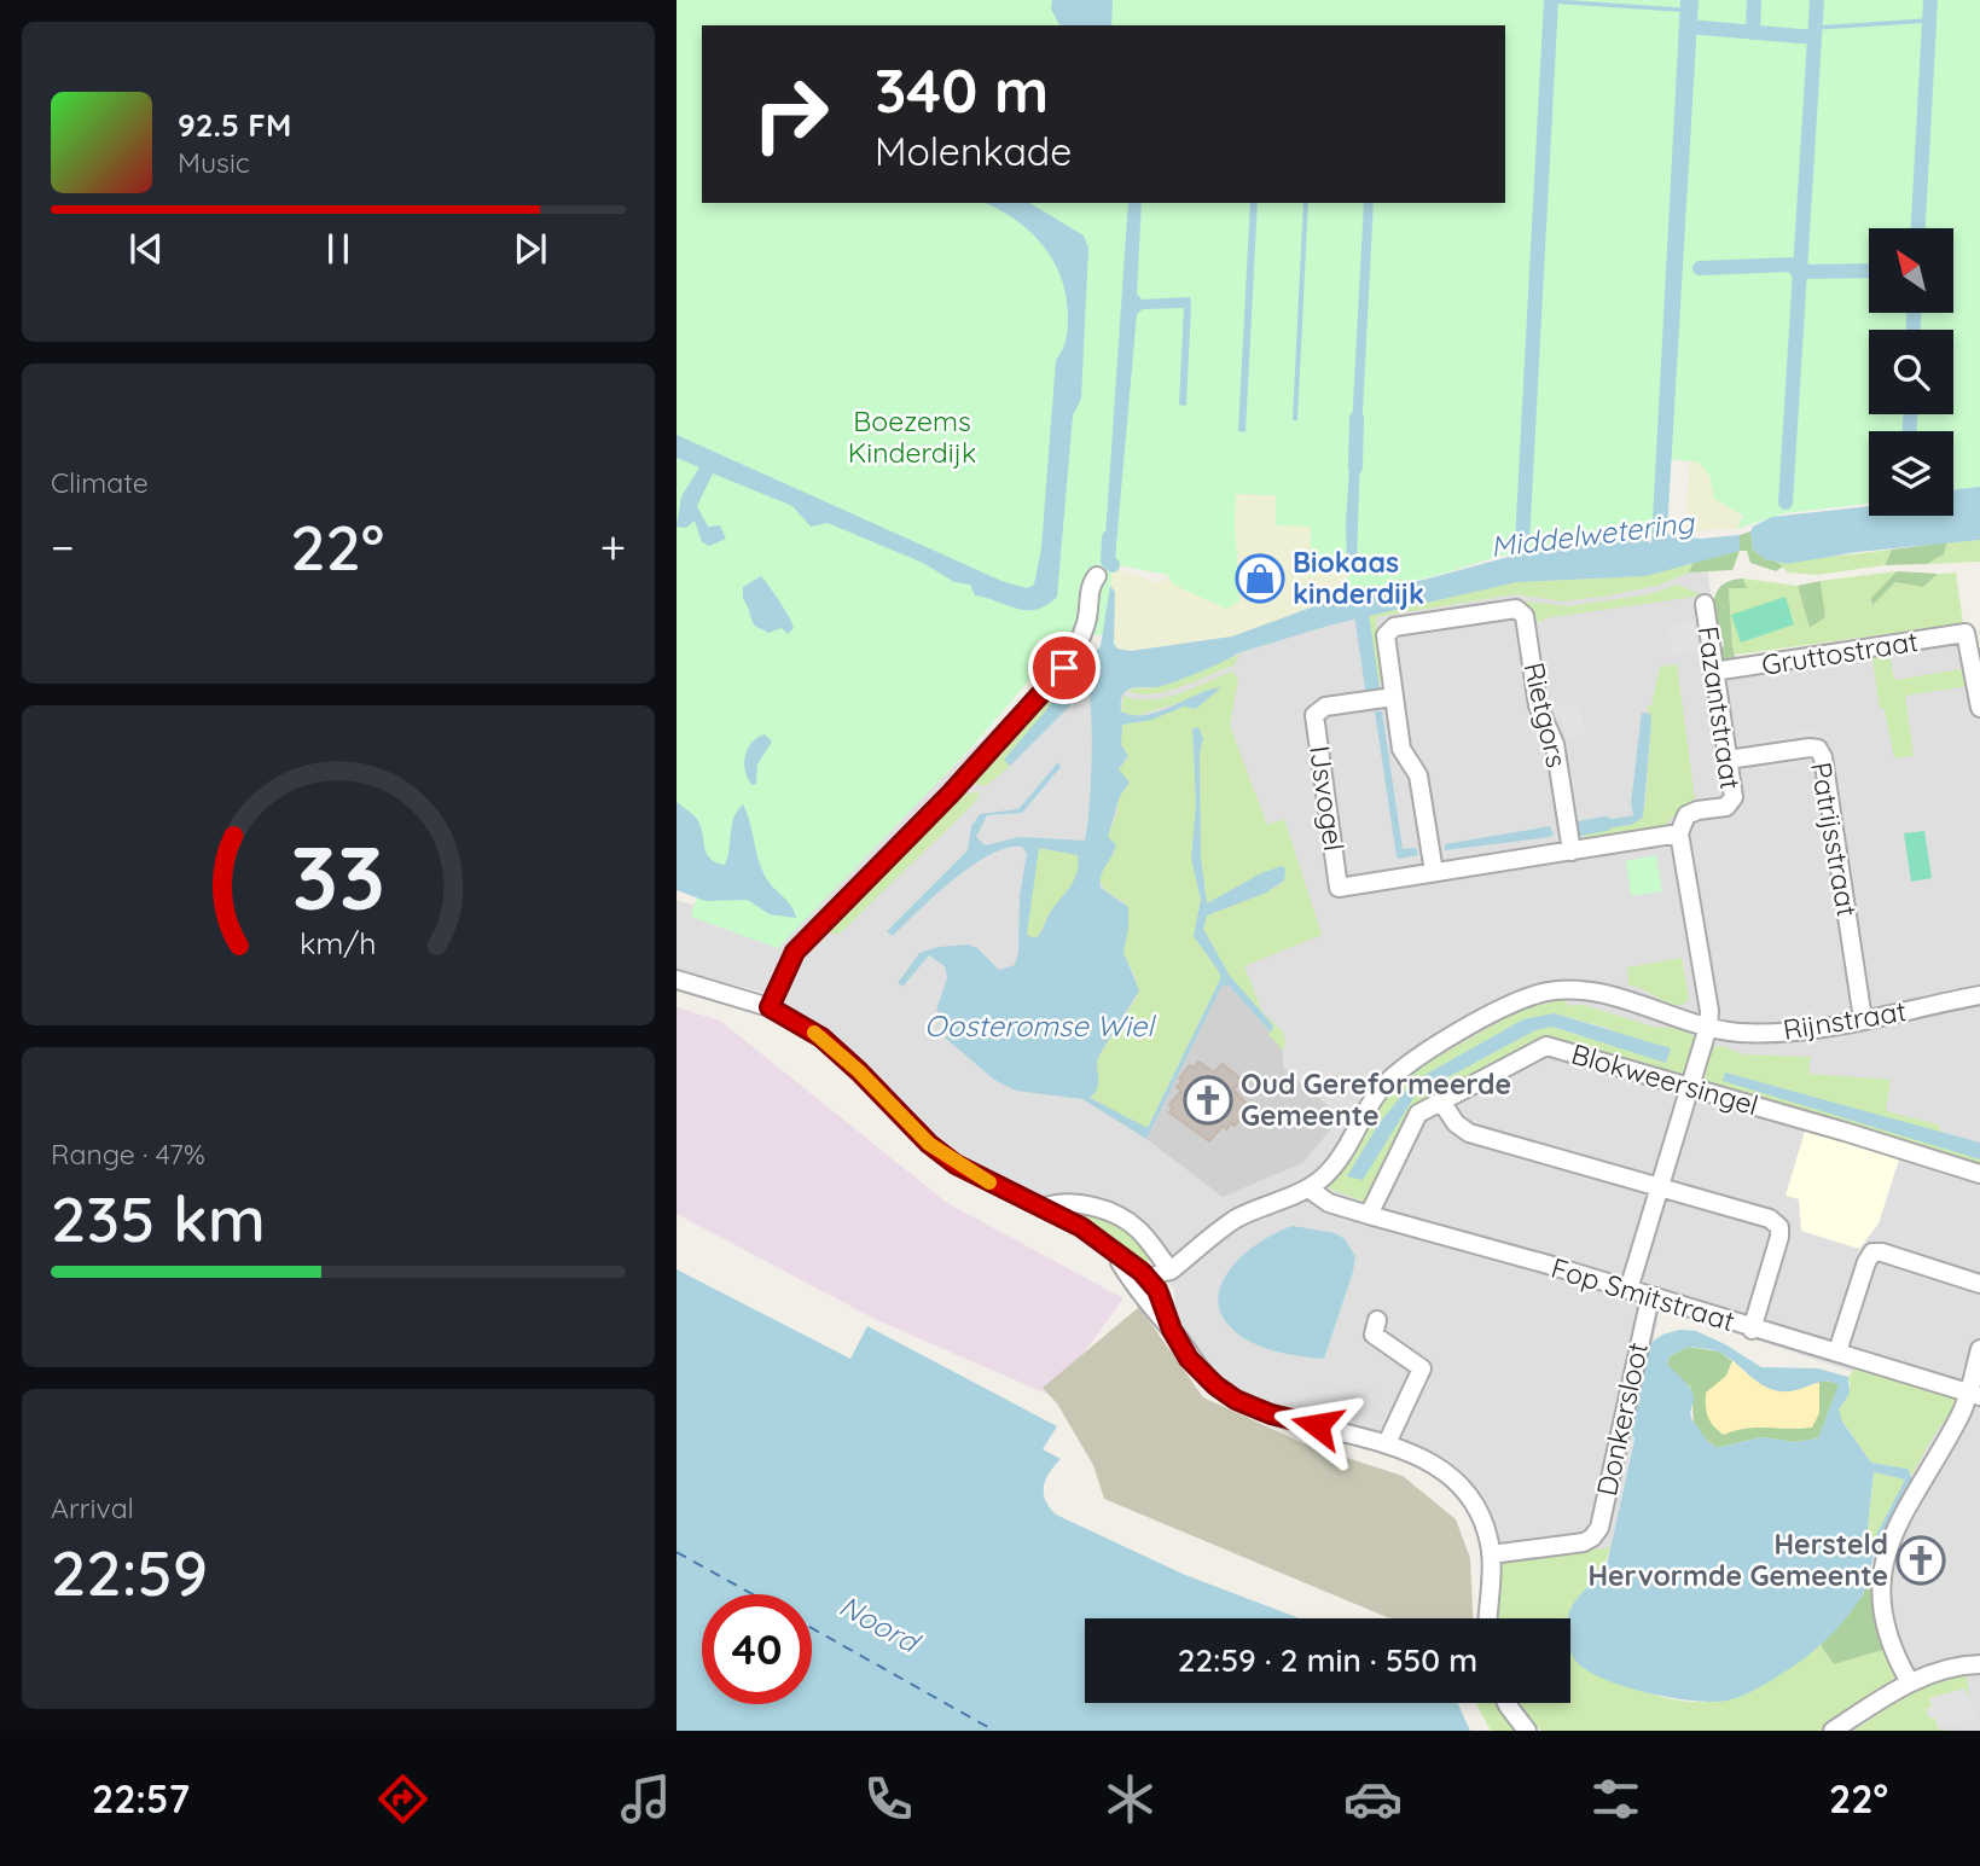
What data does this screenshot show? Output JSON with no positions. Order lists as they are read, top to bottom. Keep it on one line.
{"streets":{"street":["Gruttostraat","Fazantstraat","Rietgors","IJsvogel","Patrijsstraat","Rijnstraat","Blokweersingel","Fop Smitstraat","Donkersloot"]},"crossings":[["Gruttostraat","Fazantstraat"],["Fazantstraat","Patrijsstraat"],["Rietgors","IJsvogel"],["Patrijsstraat","Rijnstraat"],["Rijnstraat","Fop Smitstraat"],["Blokweersingel","Fop Smitstraat"],["Fop Smitstraat","Donkersloot"]],"water":["Middelwetering","Oosteromse Wiel","Noord"],"parks":["Boezems Kinderdijk"],"places":{"shop":["Biokaas kinderdijk"],"church":["Oud Gereformeerde Gemeente","Hersteld Hervormde Gemeente"]},"north":"top left","page":{"turn":["340 m","Molenkade"],"song":["92.5 FM","Music"],"tile":["Climate",["Range · 47%","235 km"],["Arrival","22:59"]],"heat":["−","22°","+"],"limit":"40","trip":"22:59 · 2 min · 550 m","tabs":["22:57","22°"],"gauge":["33","km/h"]}}
